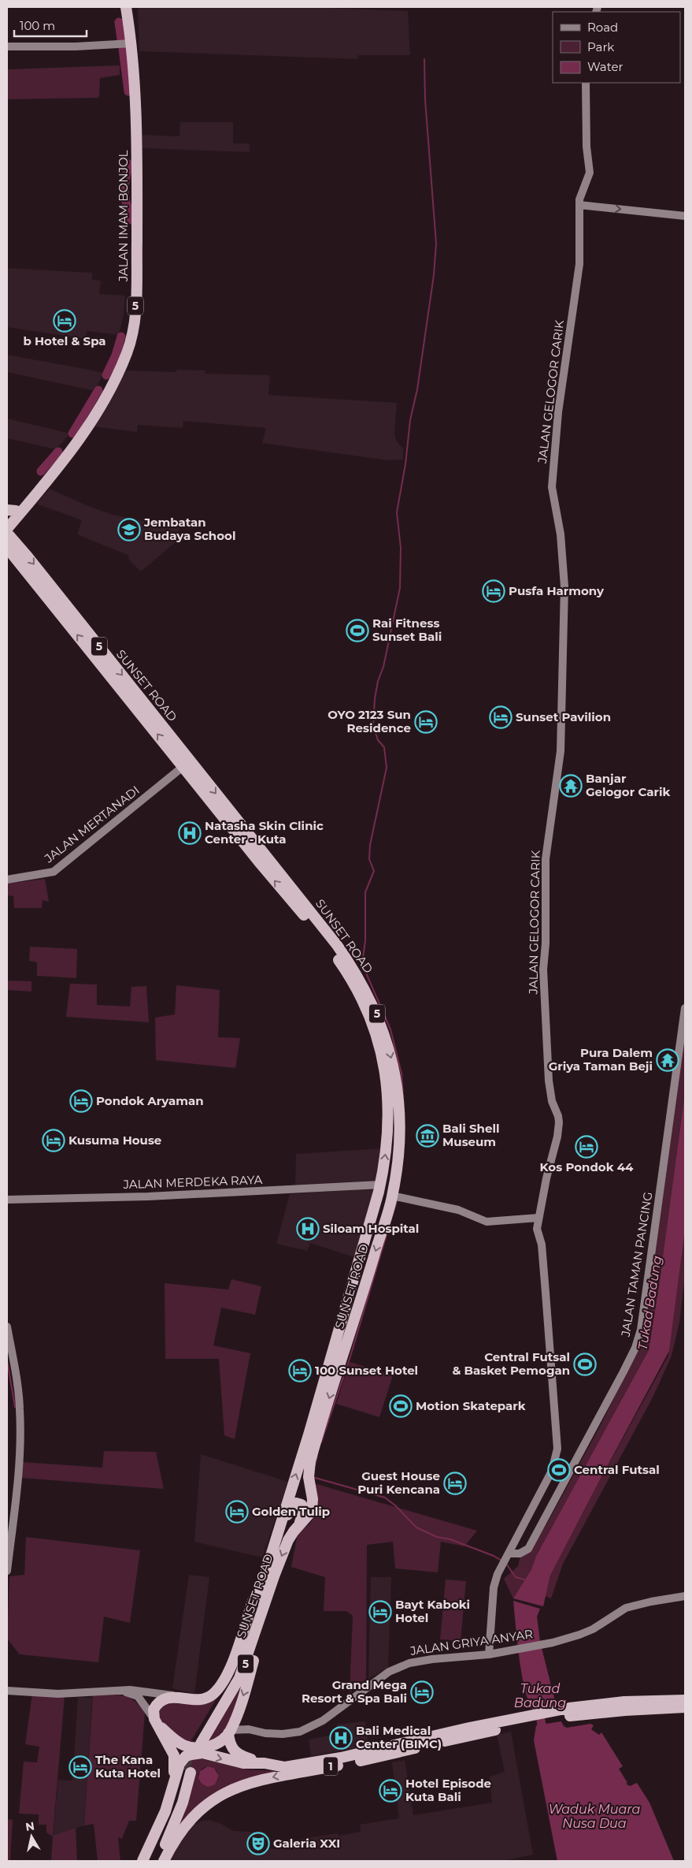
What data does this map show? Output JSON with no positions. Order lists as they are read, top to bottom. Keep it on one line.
{"streets":{"highway":["JALAN IMAM BONJOL","5","SUNSET ROAD","1"],"street":["JALAN GELOGOR CARIK","JALAN MERTANADI","JALAN MERDEKA RAYA","JALAN TAMAN PANCING","JALAN GRIYA ANYAR"]},"crossings":[["JALAN GELOGOR CARIK","JALAN TAMAN PANCING"],["JALAN GELOGOR CARIK","JALAN GRIYA ANYAR"],["SUNSET ROAD","JALAN MERTANADI"],["SUNSET ROAD","JALAN MERDEKA RAYA"]],"water":["Tukad Badung","Waduk Muara Nusa Dua"],"places":{"hotel":["b Hotel & Spa","Pusfa Harmony","Sunset Pavilion","OYO 2123 Sun Residence","Pondok Aryaman","Kusuma House","Kos Pondok 44","100 Sunset Hotel","Guest House Puri Kencana","Golden Tulip","Bayt Kaboki Hotel","Grand Mega Resort & Spa Bali","The Kana Kuta Hotel","Hotel Episode Kuta Bali"],"school or university":["Jembatan Budaya School"],"sports":["Rai Fitness Sunset Bali","Central Futsal & Basket Pemogan","Motion Skatepark","Central Futsal"],"temple":["Banjar Gelogor Carik","Pura Dalem Griya Taman Beji"],"hospital":["Natasha Skin Clinic Center - Kuta","Siloam Hospital","Bali Medical Center (BIMC)"],"museum":["Bali Shell Museum"],"theatre":["Galeria XXI"]},"legend":["Road","Park","Water"],"scale_bar":"100 m","north":"top"}
